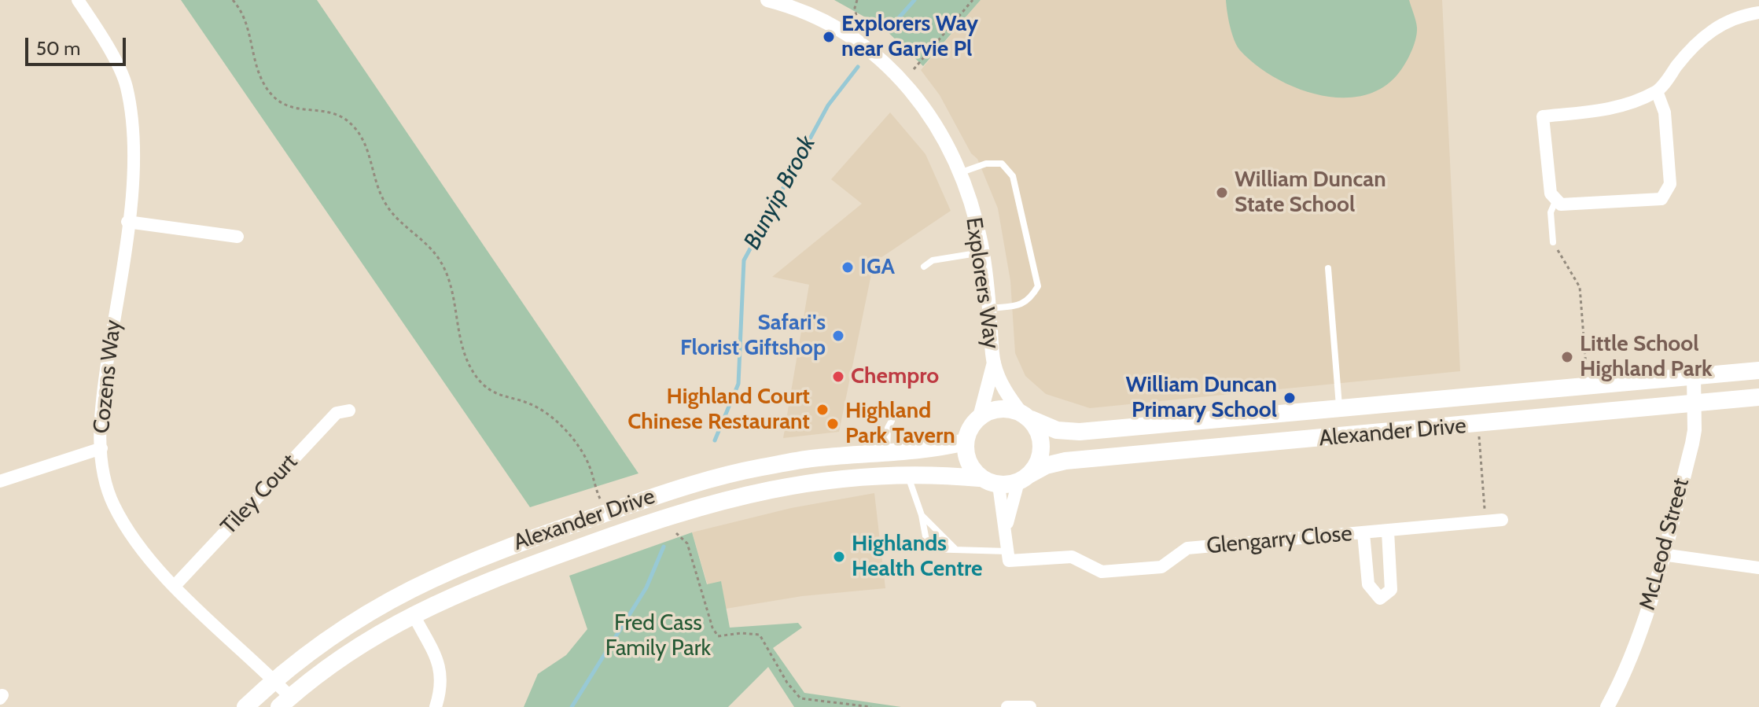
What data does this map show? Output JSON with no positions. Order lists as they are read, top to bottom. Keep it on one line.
{"streets":{"main road":["Alexander Drive"],"street":["Explorers Way","Cozens Way","Tiley Court","Glengarry Close","McLeod Street"]},"crossings":[["Explorers Way","Alexander Drive"],["Cozens Way","Alexander Drive"],["Cozens Way","Tiley Court"],["Alexander Drive","McLeod Street"]],"water":["Bunyip Brook"],"parks":["Fred Cass Family Park"],"places":["Explorers Way near Garvie Pl","William Duncan State School","IGA","Safari's Florist Giftshop","Little School Highland Park","Chempro","William Duncan Primary School","Highland Court Chinese Restaurant","Highland Park Tavern","Highlands Health Centre"],"scale_bar":"50 m"}
